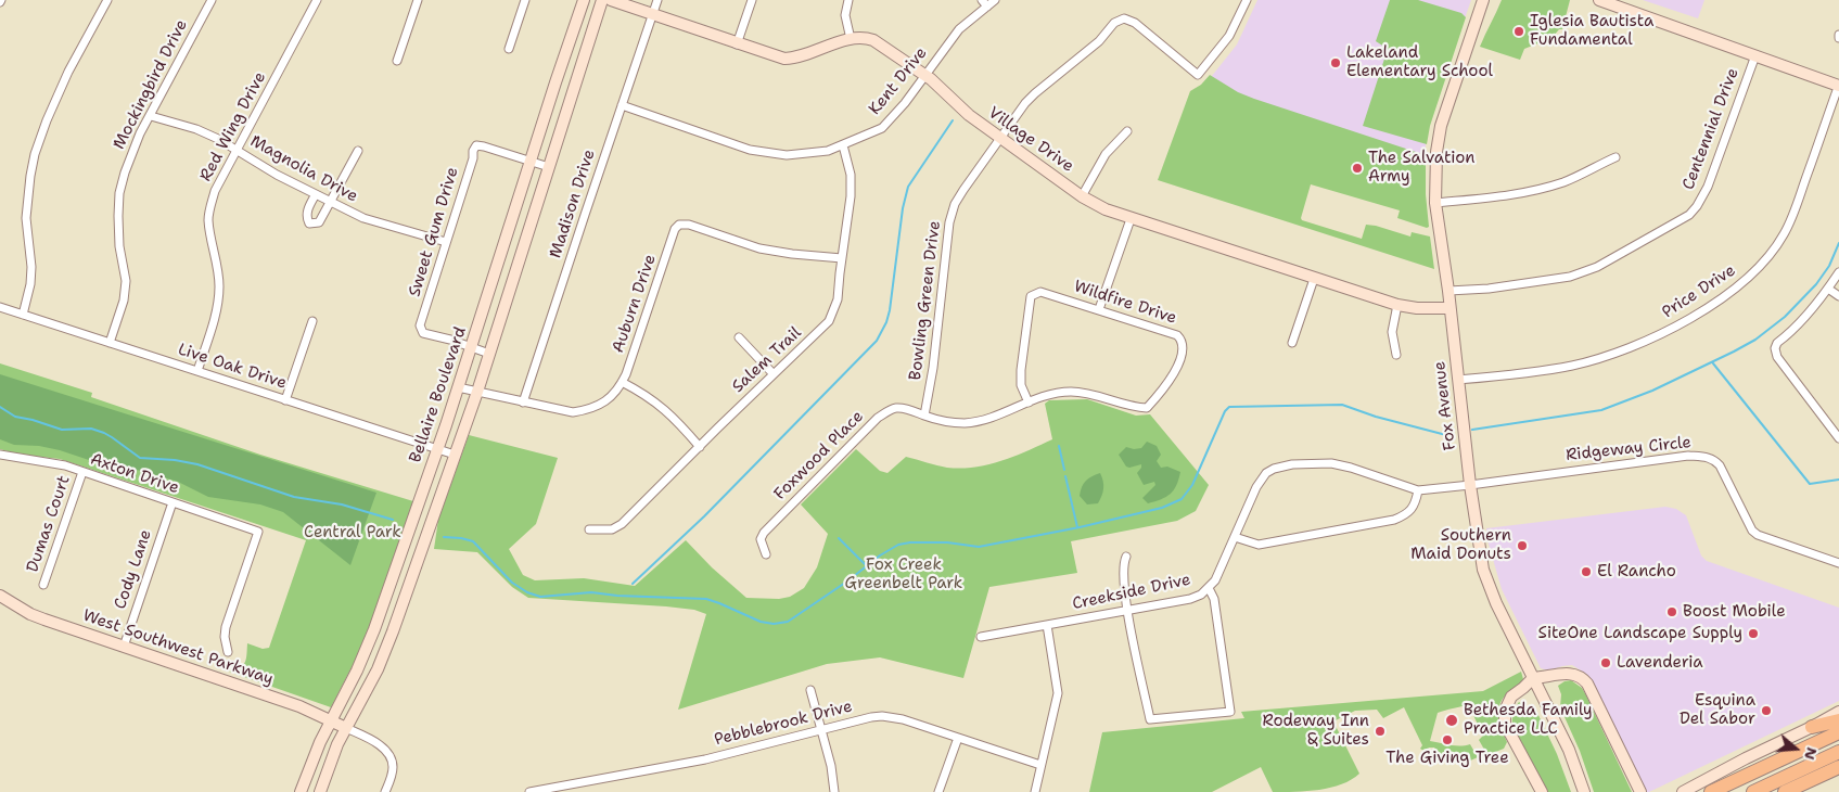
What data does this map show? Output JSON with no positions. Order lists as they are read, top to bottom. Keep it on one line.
{"streets":{"main road":["Village Drive","Bellaire Boulevard","Fox Avenue","West Southwest Parkway"],"street":["Kent Drive","Mockingbird Drive","Red Wing Drive","Centennial Drive","Magnolia Drive","Madison Drive","Sweet Gum Drive","Price Drive","Bowling Green Drive","Wildfire Drive","Auburn Drive","Salem Trail","Live Oak Drive","Ridgeway Circle","Foxwood Place","Axton Drive","Dumas Court","Cody Lane","Creekside Drive","Pebblebrook Drive"]},"crossings":[["Kent Drive","Village Drive"],["Kent Drive","Madison Drive"],["Kent Drive","Salem Trail"],["Mockingbird Drive","Magnolia Drive"],["Mockingbird Drive","Live Oak Drive"],["Red Wing Drive","Magnolia Drive"],["Red Wing Drive","Live Oak Drive"],["Centennial Drive","Fox Avenue"],["Village Drive","Madison Drive"],["Village Drive","Bowling Green Drive"],["Village Drive","Fox Avenue"],["Magnolia Drive","Sweet Gum Drive"],["Madison Drive","Auburn Drive"],["Sweet Gum Drive","Bellaire Boulevard"],["Price Drive","Fox Avenue"],["Bowling Green Drive","Wildfire Drive"],["Bowling Green Drive","Foxwood Place"],["Wildfire Drive","Foxwood Place"],["Auburn Drive","Salem Trail"],["Auburn Drive","Bellaire Boulevard"],["Live Oak Drive","Bellaire Boulevard"],["Bellaire Boulevard","West Southwest Parkway"],["Fox Avenue","Ridgeway Circle"],["Fox Avenue","Creekside Drive"],["Ridgeway Circle","Creekside Drive"],["Axton Drive","Dumas Court"],["Axton Drive","Cody Lane"],["Cody Lane","West Southwest Parkway"]],"parks":["Central Park","Fox Creek Greenbelt Park"],"places":["Iglesia Bautista Fundamental","Lakeland Elementary School","The Salvation Army","Southern Maid Donuts","El Rancho","Boost Mobile","SiteOne Landscape Supply","Lavenderia","Esquina Del Sabor","Bethesda Family Practice LLC","Rodeway Inn & Suites","The Giving Tree"],"north":"right"}
